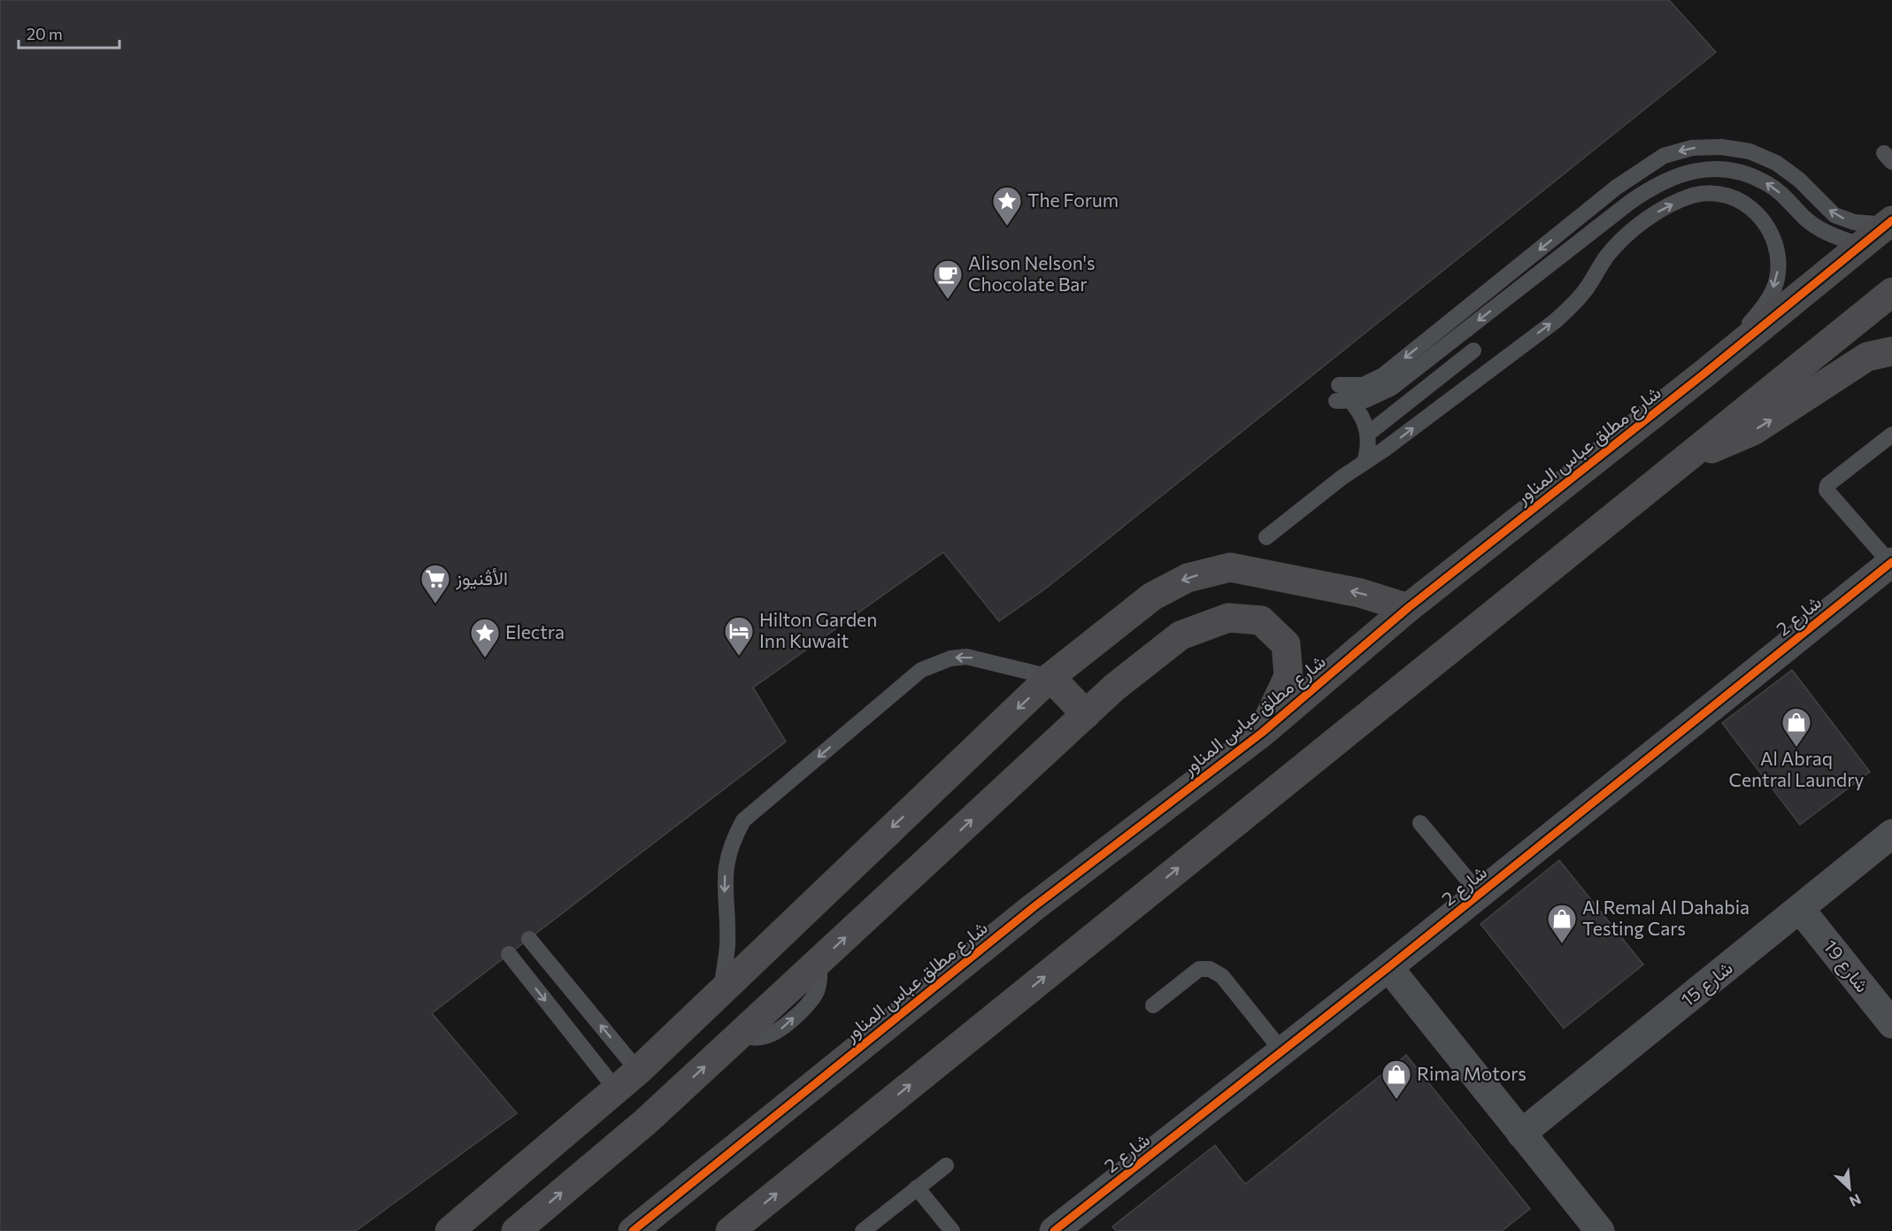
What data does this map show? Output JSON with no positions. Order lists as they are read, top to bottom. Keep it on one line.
{"streets":{"street":["شارع مطلق عباس المناور","شارع 2","شارع 19","شارع 15"]},"crossings":[["شارع 19","شارع 15"]],"places":{"place":["The Forum","Electra"],"cafe":["Alison Nelson's Chocolate Bar"],"supermarket":["الأڤنيوز"],"hotel":["Hilton Garden Inn Kuwait"],"shop":["Al Abraq Central Laundry","Al Remal Al Dahabia Testing Cars","Rima Motors"]},"scale_bar":"20 m","north":"bottom right"}
